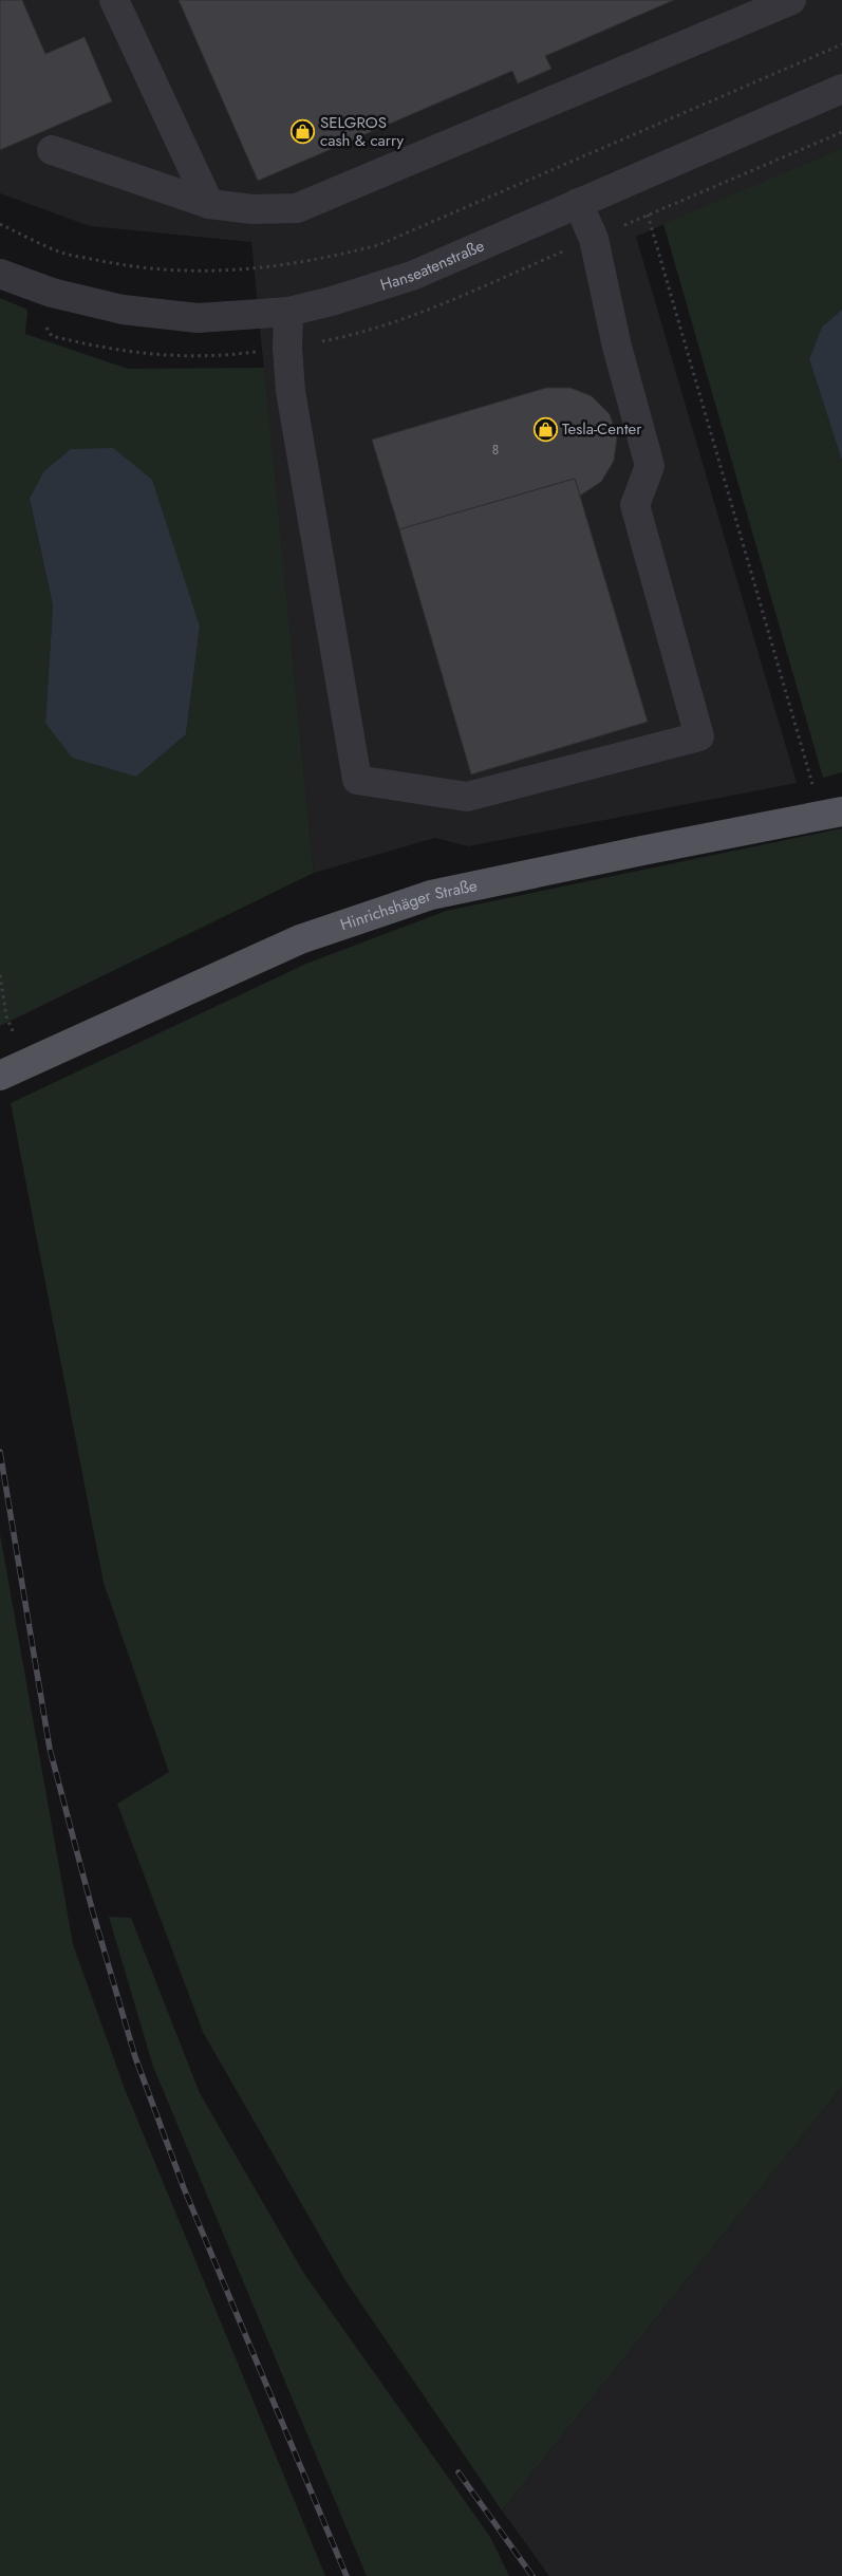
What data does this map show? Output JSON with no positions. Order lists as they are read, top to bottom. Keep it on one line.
{"streets":{"main road":["Hinrichshäger Straße"],"street":["Hanseatenstraße"]},"places":{"shop":["SELGROS cash & carry","Tesla-Center"]},"house_numbers":["8"]}
